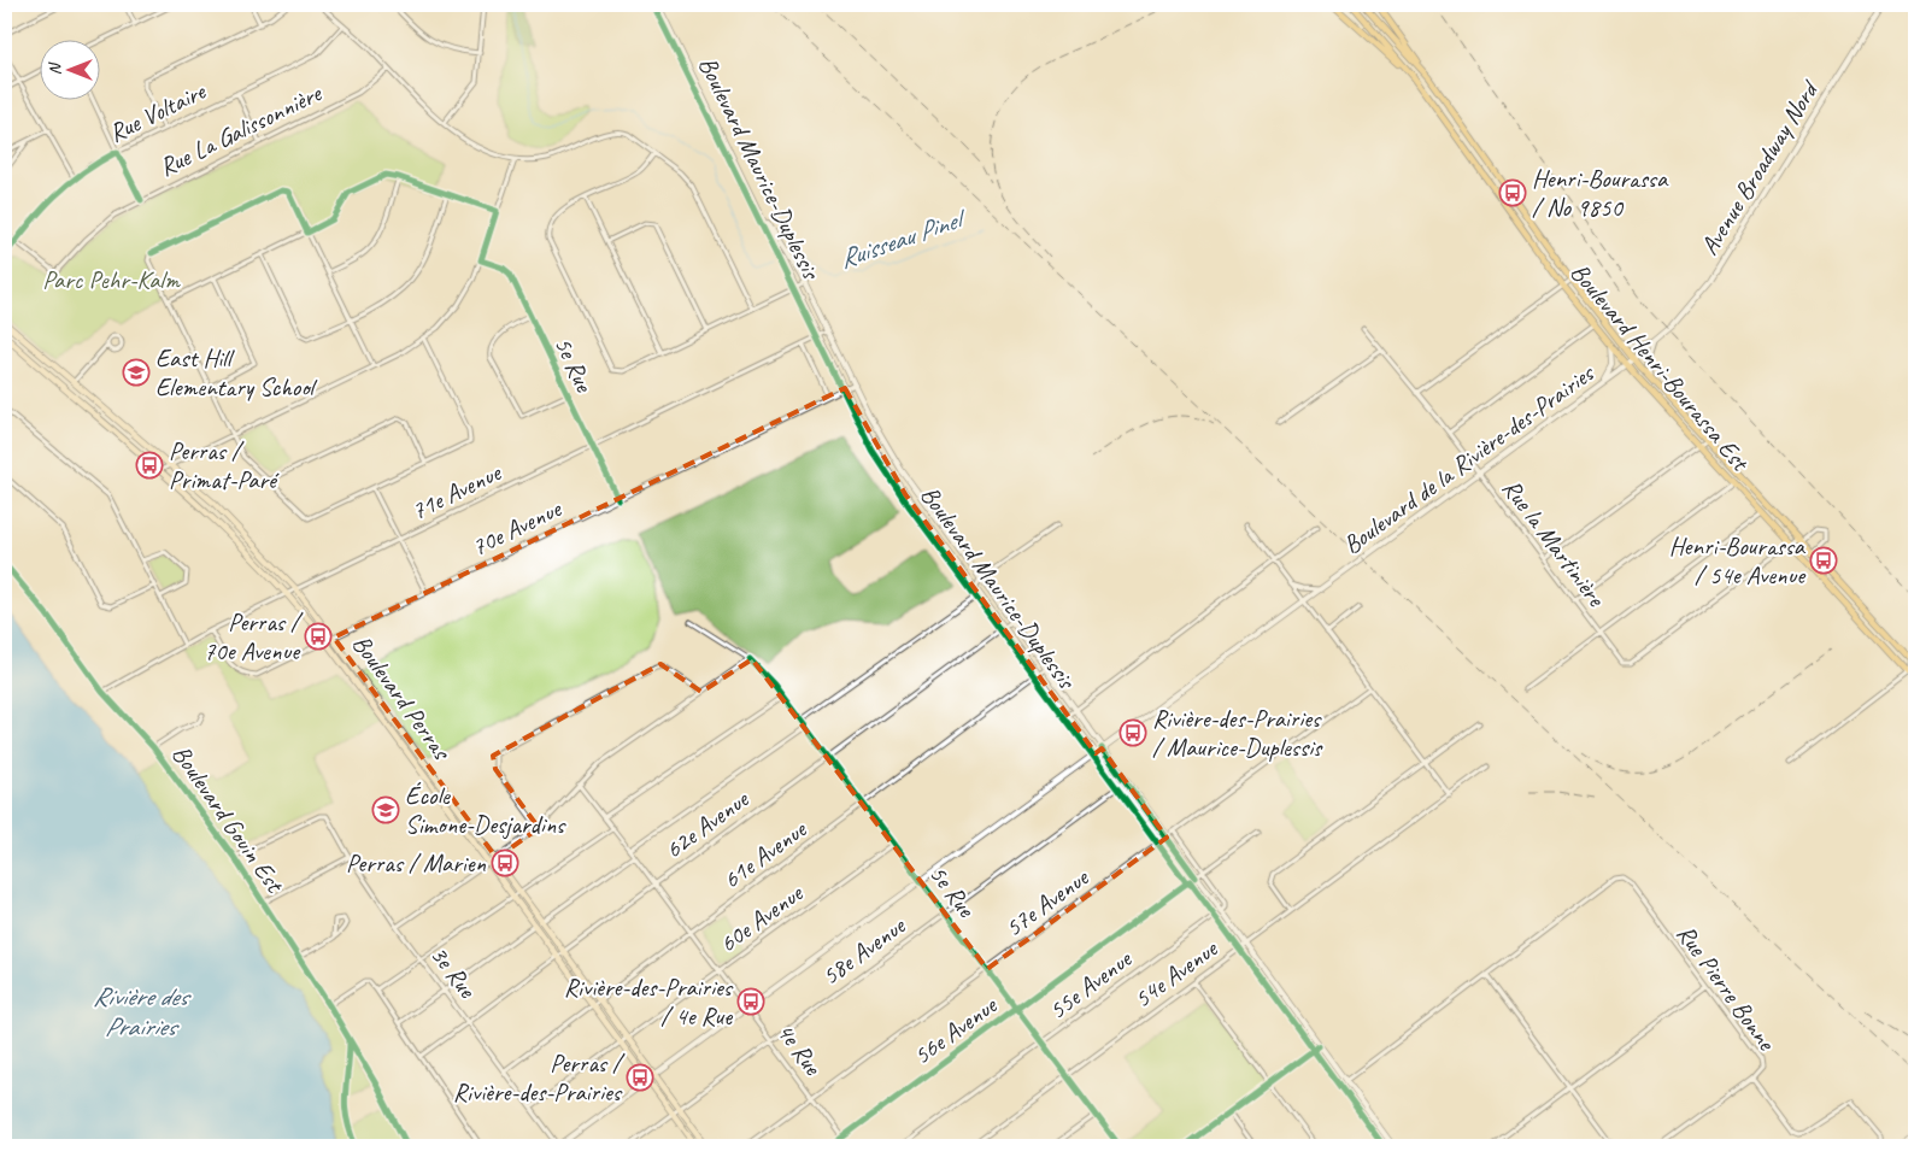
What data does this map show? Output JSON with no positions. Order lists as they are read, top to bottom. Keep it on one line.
{"streets":{"main road":["Boulevard Henri-Bourassa Est","Boulevard Perras"],"street":["Rue Voltaire","Rue La Galissonnière","Boulevard Maurice-Duplessis","Avenue Broadway Nord","5e Rue","Boulevard de la Rivière-des-Prairies","71e Avenue","70e Avenue","Rue la Martinière","Boulevard Gouin Est","62e Avenue","61e Avenue","57e Avenue","60e Avenue","58e Avenue","3e Rue","54e Avenue","55e Avenue","Rue Pierre Bonne","56e Avenue","4e Rue"]},"crossings":[["Rue Voltaire","Rue La Galissonnière"],["Boulevard Maurice-Duplessis","Boulevard de la Rivière-des-Prairies"],["Boulevard Maurice-Duplessis","71e Avenue"],["Boulevard Maurice-Duplessis","70e Avenue"],["Boulevard Maurice-Duplessis","62e Avenue"],["Boulevard Maurice-Duplessis","61e Avenue"],["Boulevard Maurice-Duplessis","57e Avenue"],["Boulevard Maurice-Duplessis","58e Avenue"],["Boulevard Maurice-Duplessis","54e Avenue"],["Boulevard Maurice-Duplessis","55e Avenue"],["Boulevard Maurice-Duplessis","56e Avenue"],["Avenue Broadway Nord","Boulevard Henri-Bourassa Est"],["Avenue Broadway Nord","Boulevard de la Rivière-des-Prairies"],["5e Rue","Boulevard de la Rivière-des-Prairies"],["5e Rue","71e Avenue"],["5e Rue","70e Avenue"],["5e Rue","62e Avenue"],["5e Rue","61e Avenue"],["5e Rue","57e Avenue"],["5e Rue","60e Avenue"],["5e Rue","58e Avenue"],["5e Rue","54e Avenue"],["5e Rue","55e Avenue"],["5e Rue","56e Avenue"],["Boulevard Henri-Bourassa Est","Boulevard de la Rivière-des-Prairies"],["Boulevard Henri-Bourassa Est","Rue la Martinière"],["Boulevard de la Rivière-des-Prairies","Rue la Martinière"],["Boulevard de la Rivière-des-Prairies","Boulevard Perras"],["Boulevard de la Rivière-des-Prairies","3e Rue"],["Boulevard de la Rivière-des-Prairies","4e Rue"],["71e Avenue","70e Avenue"],["71e Avenue","Boulevard Perras"],["71e Avenue","Boulevard Gouin Est"],["70e Avenue","Boulevard Perras"],["Boulevard Perras","62e Avenue"],["Boulevard Perras","61e Avenue"],["Boulevard Perras","60e Avenue"],["Boulevard Perras","58e Avenue"],["Boulevard Gouin Est","3e Rue"],["62e Avenue","3e Rue"],["62e Avenue","4e Rue"],["61e Avenue","3e Rue"],["61e Avenue","4e Rue"],["57e Avenue","4e Rue"],["60e Avenue","3e Rue"],["60e Avenue","4e Rue"],["58e Avenue","4e Rue"],["56e Avenue","4e Rue"]],"water":["Ruisseau Pinel","Rivière des Prairies"],"parks":["Parc Pehr-Kalm"],"places":{"bus stop":["Henri-Bourassa / No 9850","Perras / Primat-Paré","Henri-Bourassa / 54e Avenue","Perras / 70e Avenue","Rivière-des-Prairies / Maurice-Duplessis","Perras / Marien","Rivière-des-Prairies / 4e Rue","Perras / Rivière-des-Prairies"],"school or university":["East Hill Elementary School","École Simone-Desjardins"]},"north":"left"}
